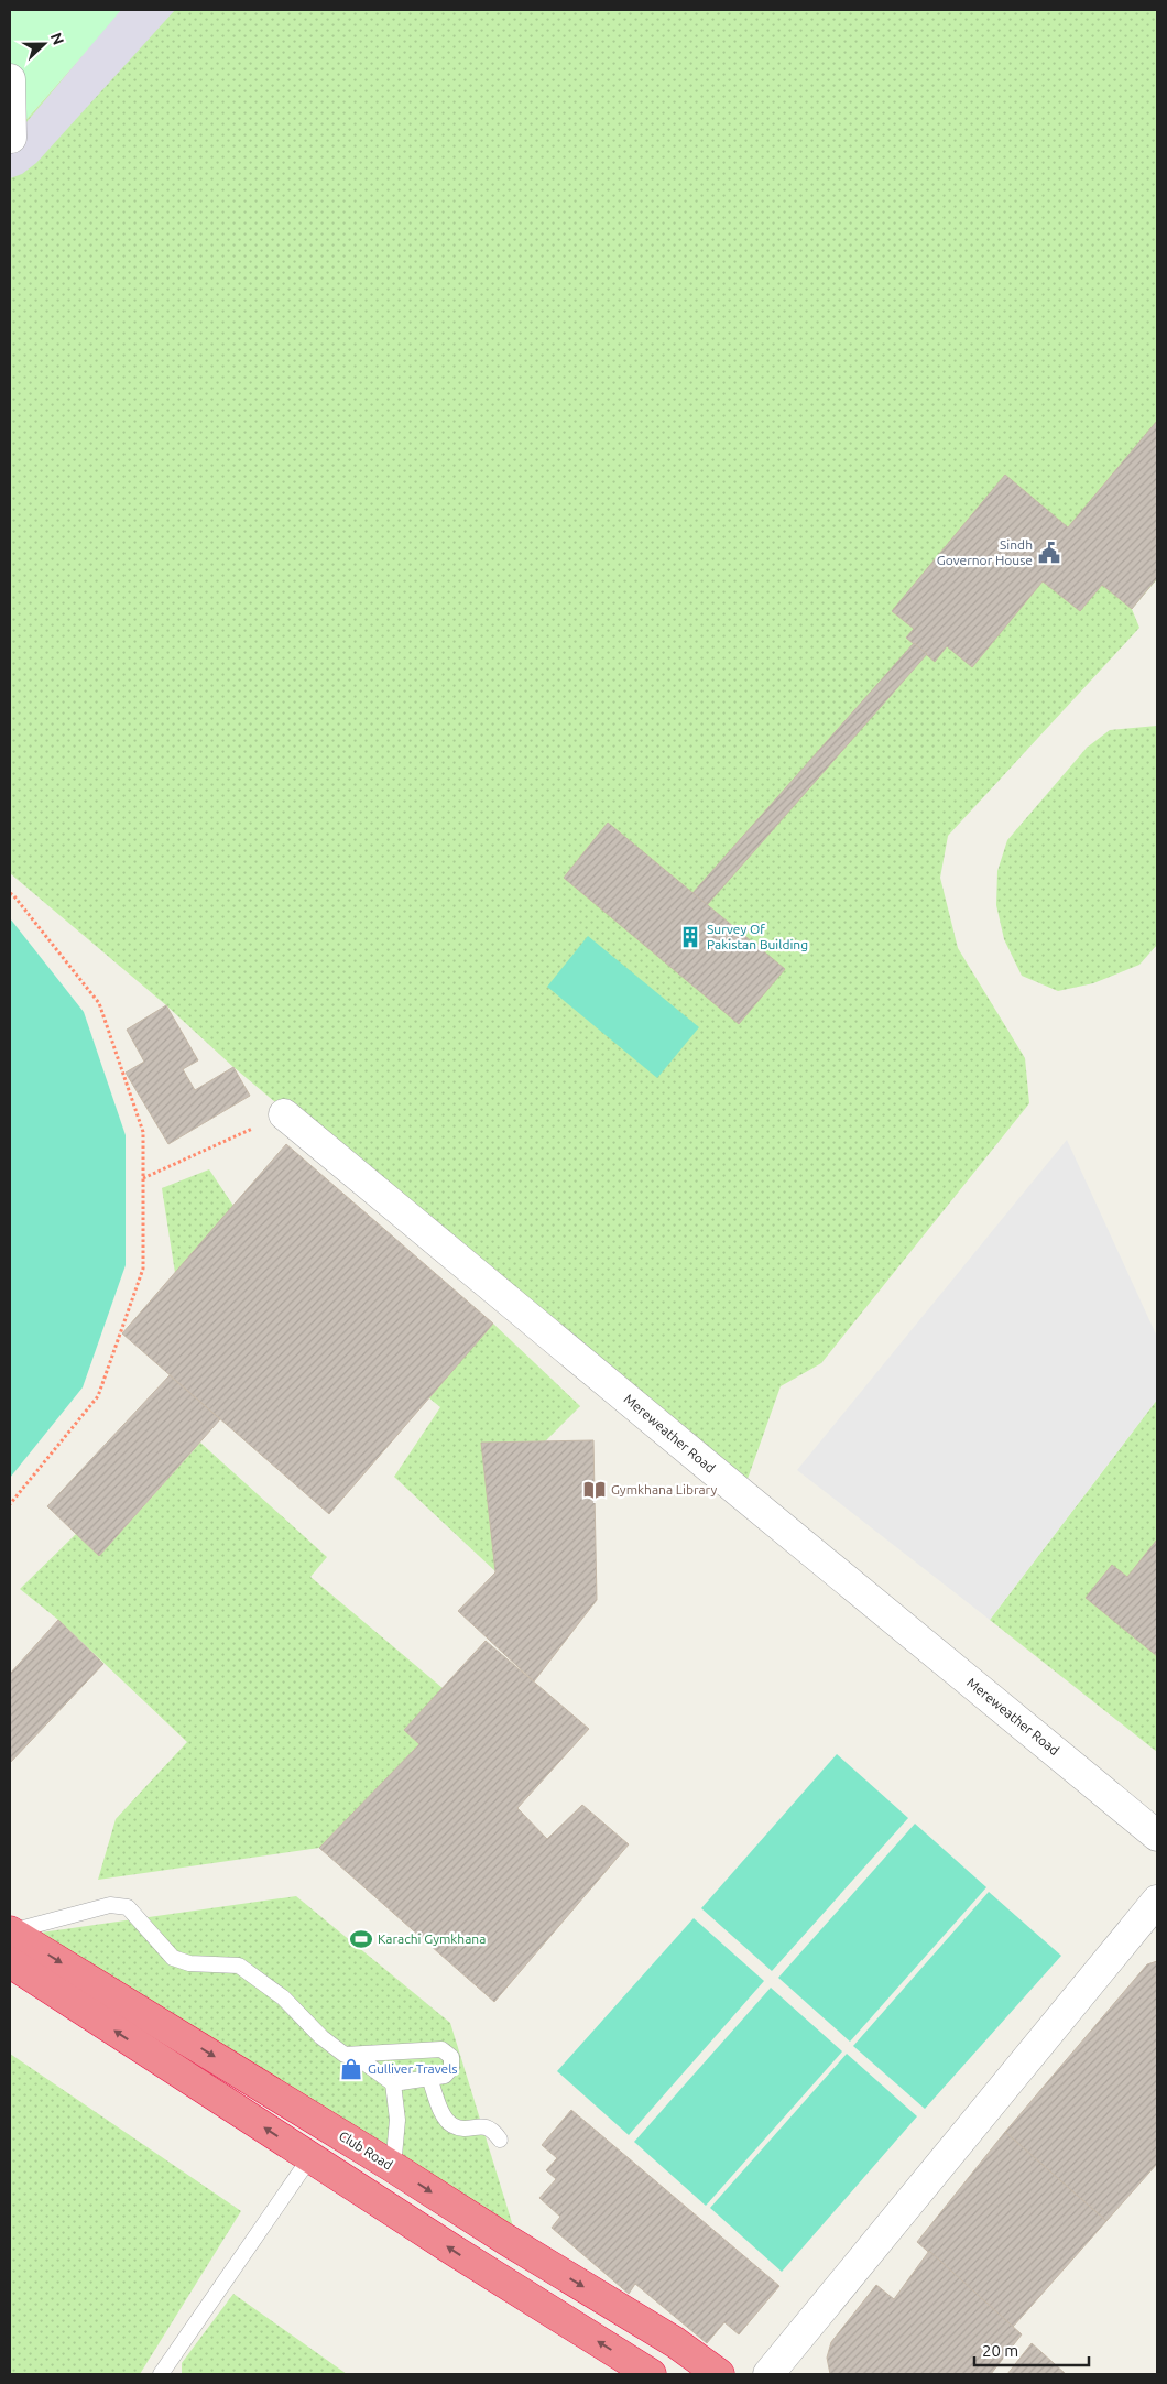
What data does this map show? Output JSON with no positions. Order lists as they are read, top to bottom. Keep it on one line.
{"streets":{"highway":["Club Road"],"street":["Mereweather Road"]},"places":{"public building":["Sindh Governor House"],"building":["Survey Of Pakistan Building"],"library":["Gymkhana Library"],"sports":["Karachi Gymkhana"],"shop":["Gulliver Travels"]},"scale_bar":"20 m","north":"right"}
